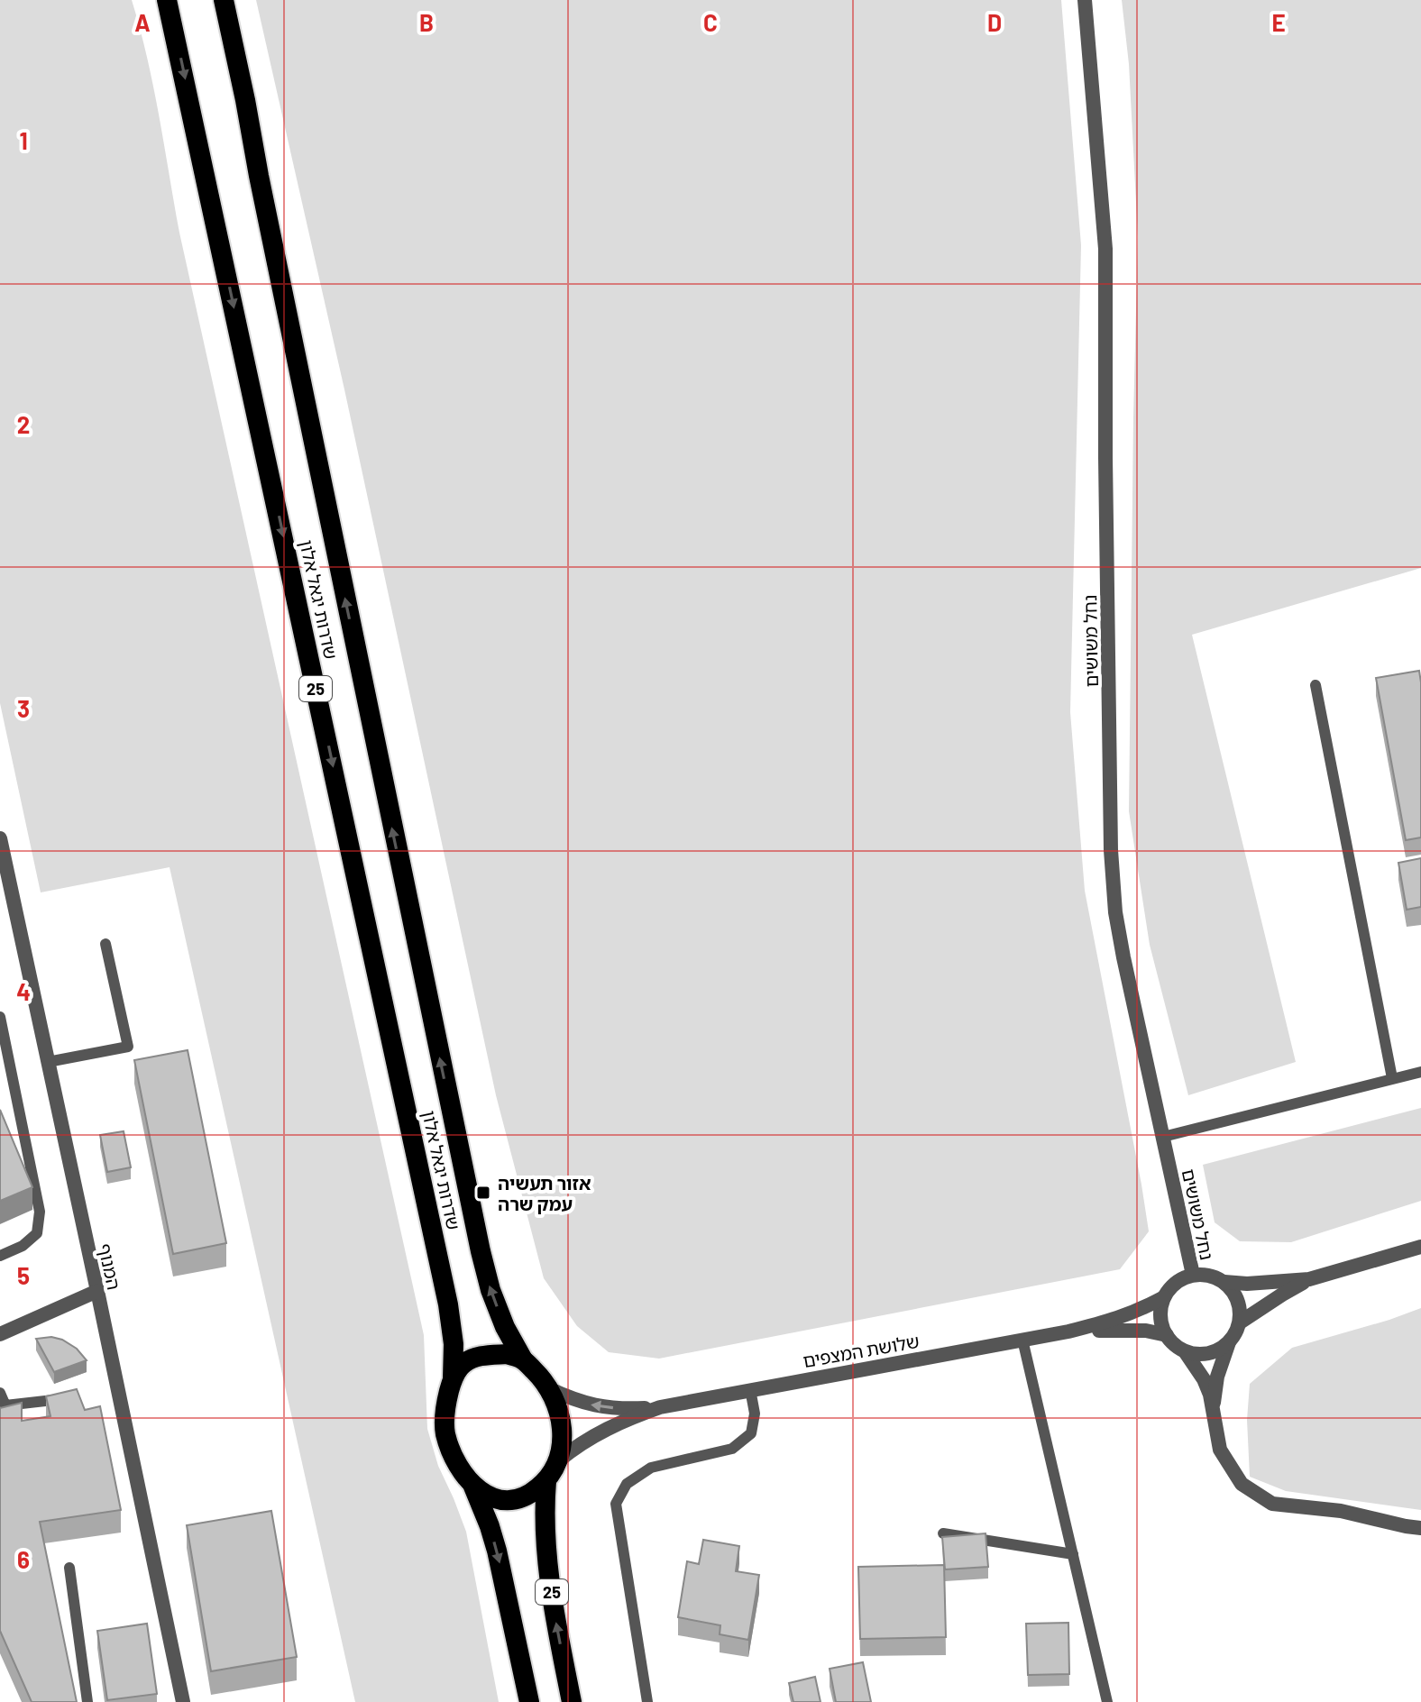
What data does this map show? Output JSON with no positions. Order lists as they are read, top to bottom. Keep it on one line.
{"streets":{"highway":["שדרות יגאל אלון","25"],"street":["נחל משושים","המנוף","שלושת המצפים"]},"crossings":[["שדרות יגאל אלון","25"],["שדרות יגאל אלון","שלושת המצפים"],["נחל משושים","שלושת המצפים"],["25","שלושת המצפים"]],"places":{"transit":["אזור תעשיה עמק שרה"]},"grid":{"columns":["A","B","C","D","E"],"rows":["1","2","3","4","5","6"]}}
